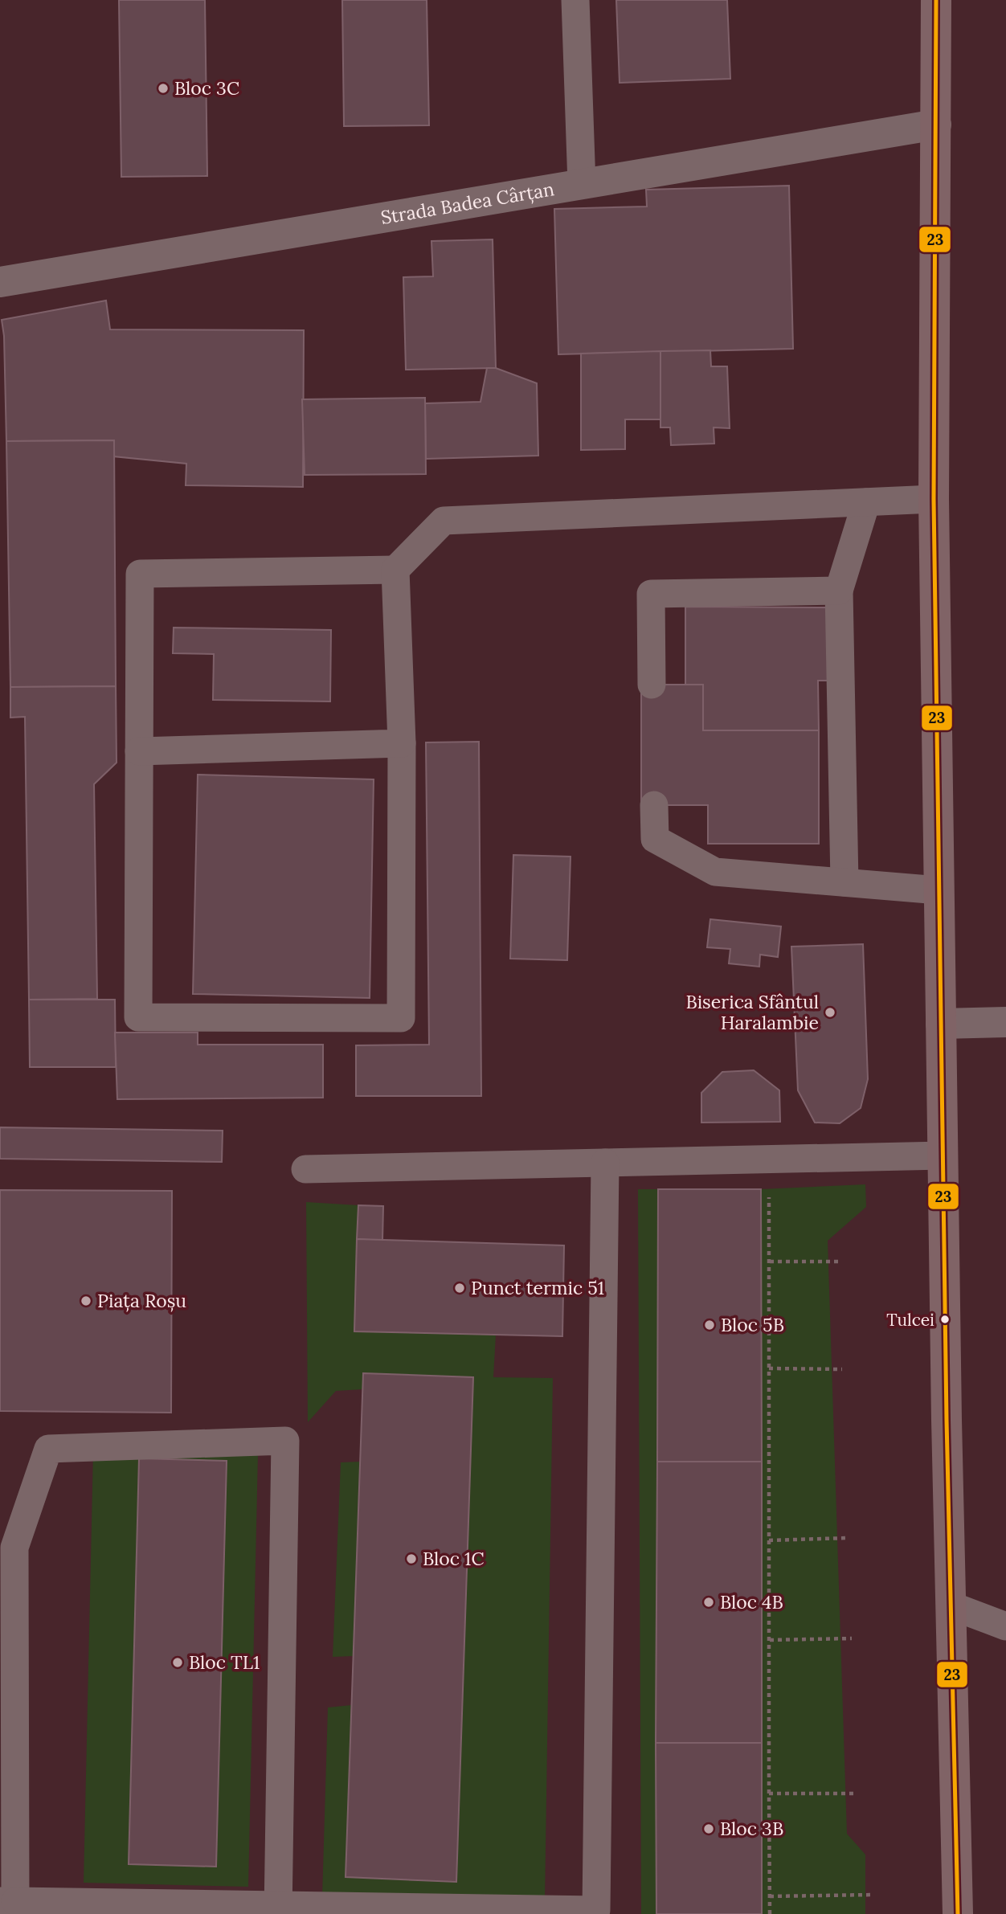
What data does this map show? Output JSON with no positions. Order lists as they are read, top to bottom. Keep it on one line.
{"streets":{"street":["Strada Badea Cârțan"]},"places":["Bloc 3C","Biserica Sfântul Haralambie","Punct termic 51","Piața Roșu","Tulcei","Bloc 5B","Bloc 1C","Bloc 4B","Bloc TL1","Bloc 3B"],"lines":["transit line 23"]}
